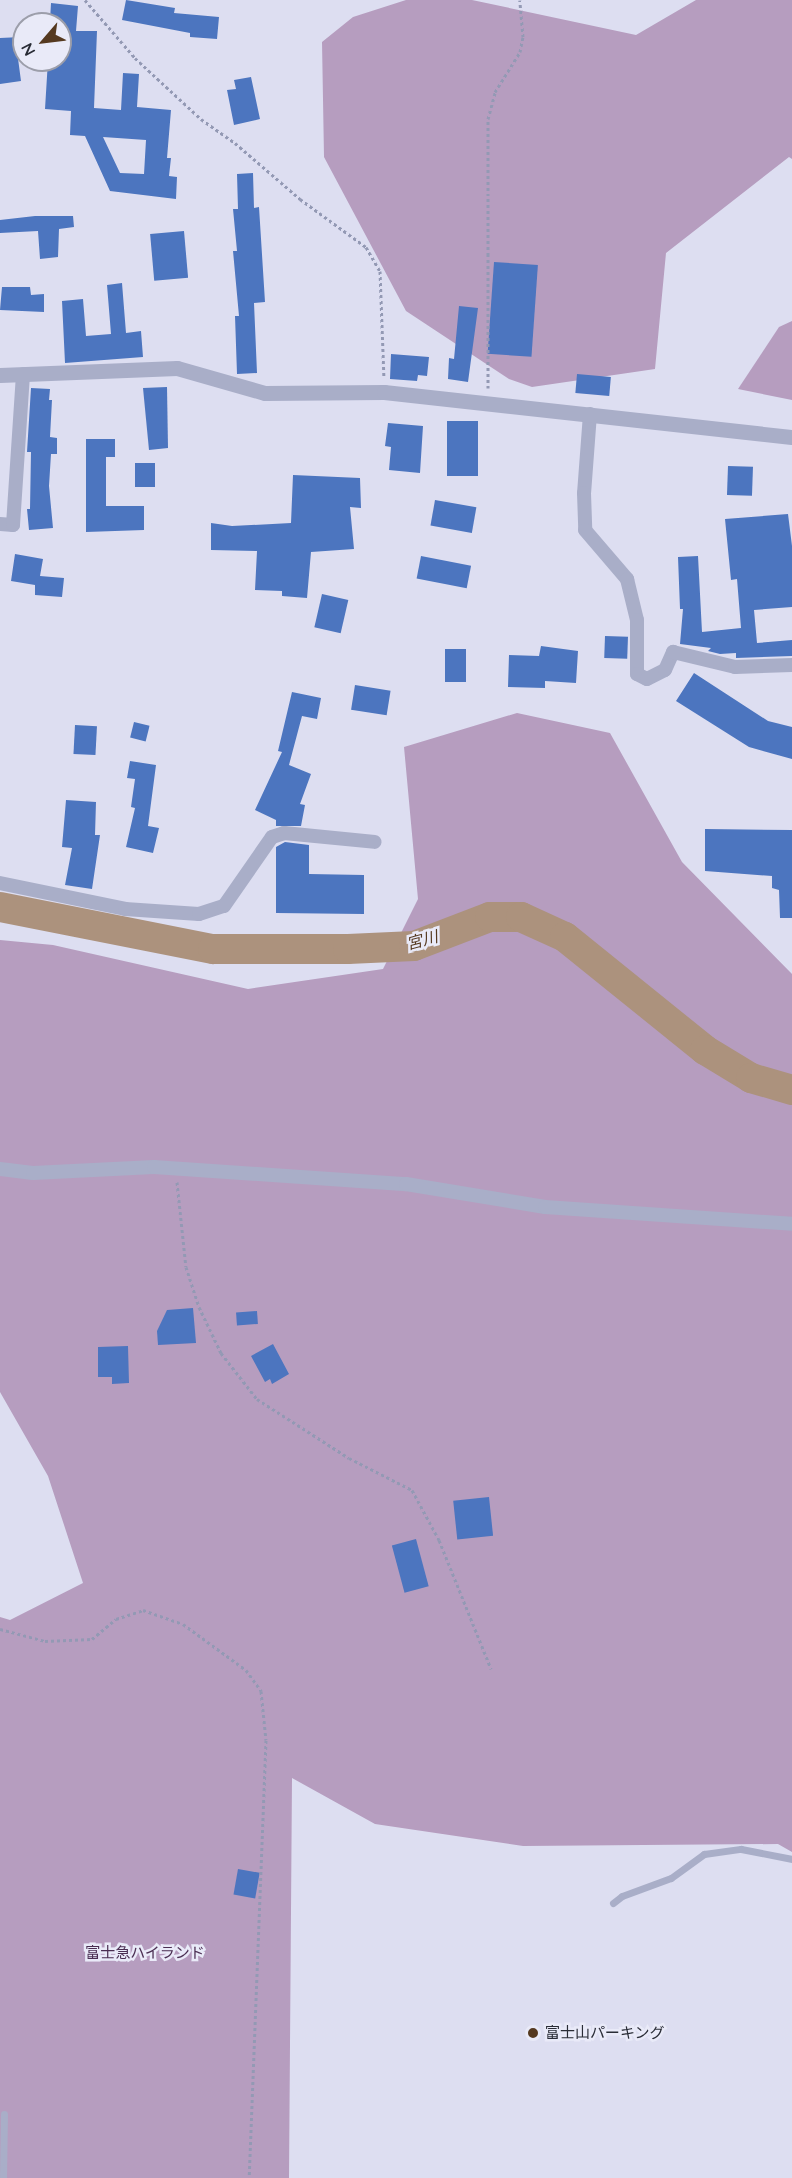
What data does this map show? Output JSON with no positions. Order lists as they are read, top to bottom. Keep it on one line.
{"water":["宮川"],"parks":["富士急ハイランド"],"places":["富士山パーキング"],"north":"bottom left"}
